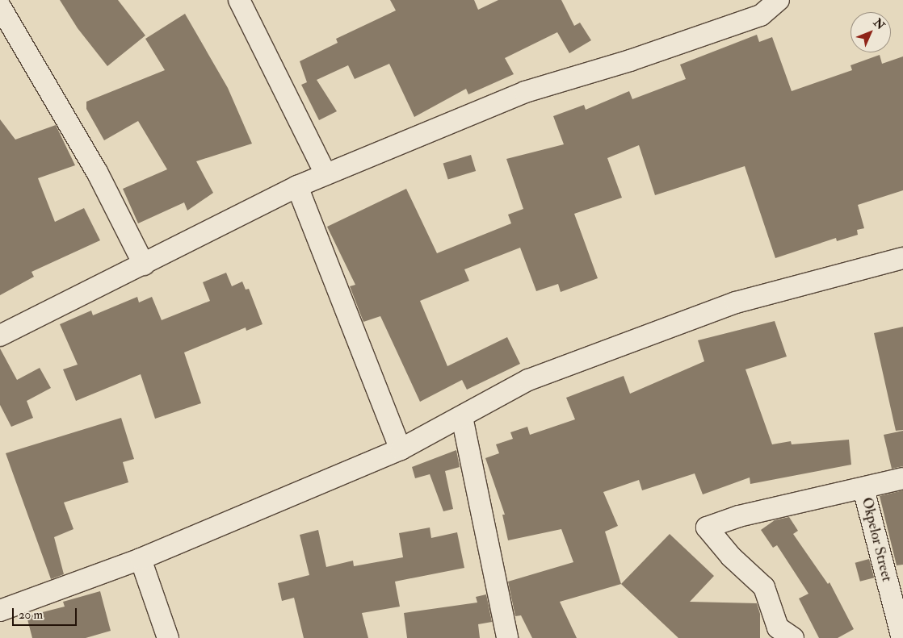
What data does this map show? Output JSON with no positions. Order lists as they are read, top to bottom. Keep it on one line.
{"streets":{"street":["Okpelor Street"]},"scale_bar":"20 m","north":"top right"}
